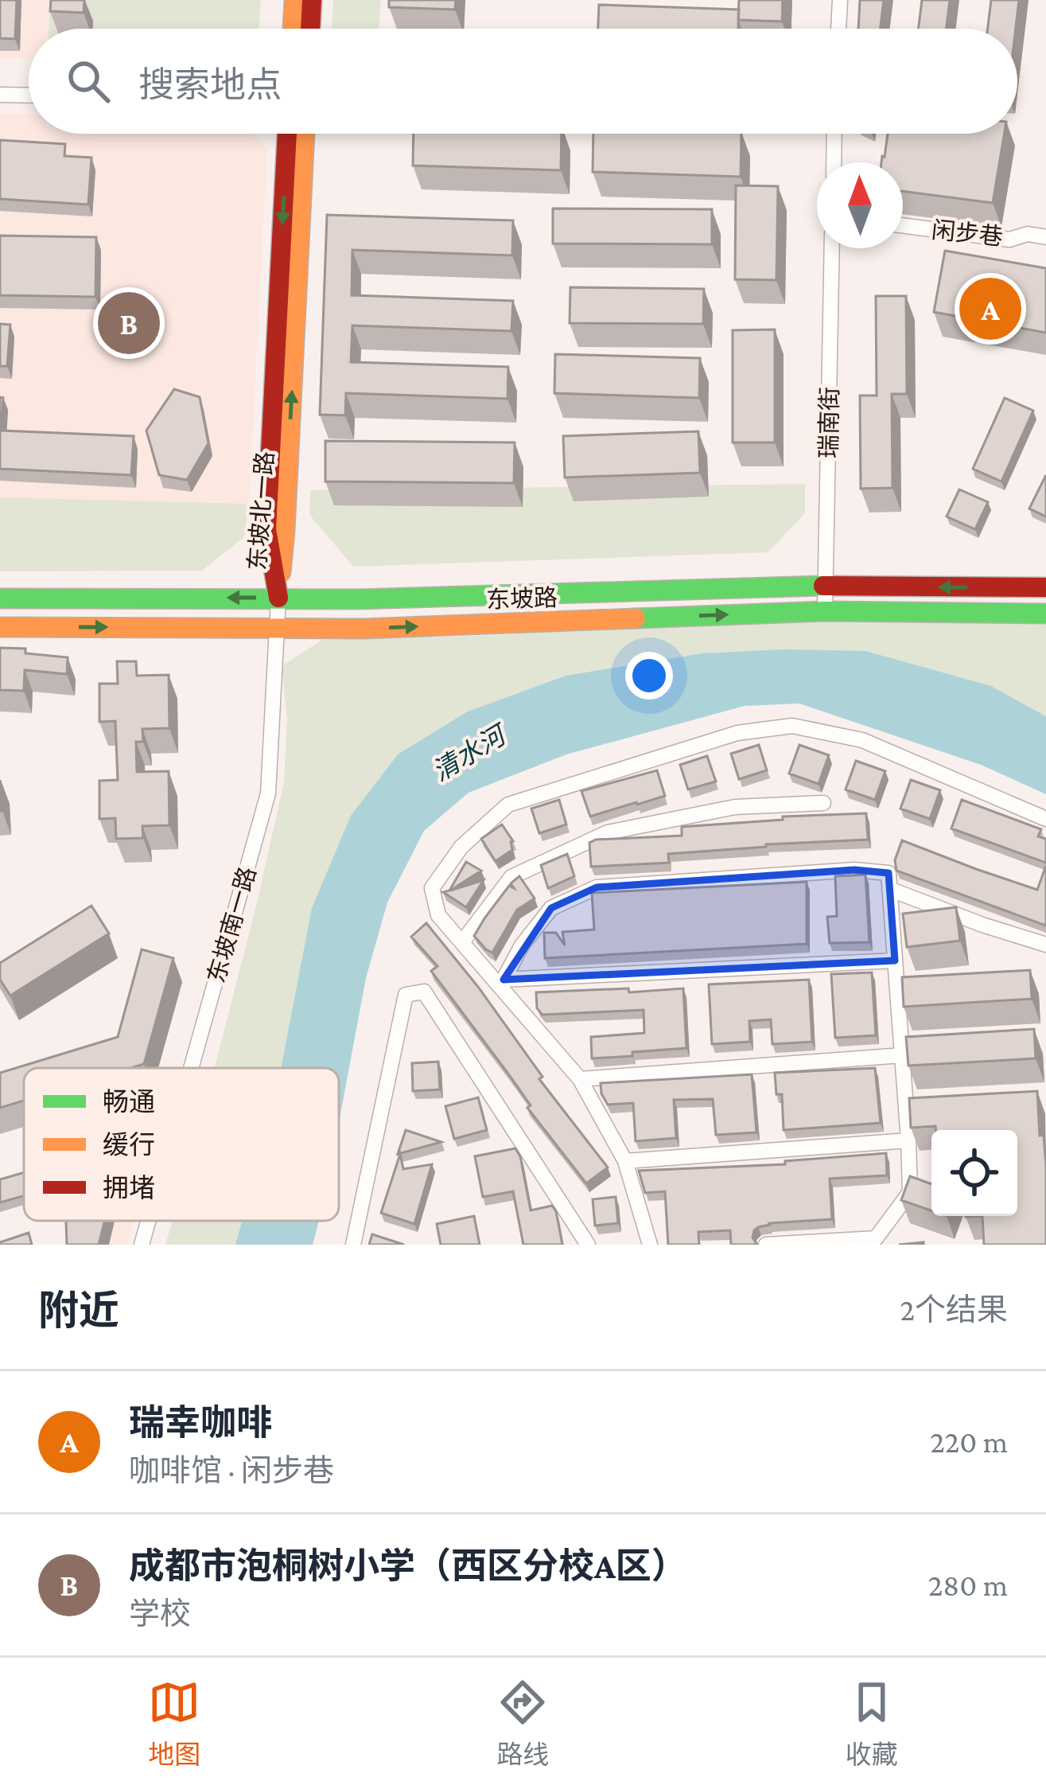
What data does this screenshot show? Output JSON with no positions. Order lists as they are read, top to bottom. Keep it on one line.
{"streets":{"main road":["东坡北一路","东坡路"],"street":["闲步巷","瑞南街","东坡南一路"]},"crossings":[["瑞南街","东坡路"],["东坡北一路","东坡路"],["东坡北一路","东坡南一路"],["东坡路","东坡南一路"]],"water":["清水河"],"legend":["畅通","缓行","拥堵"],"north":"top","page":{"search":"搜索地点","pins":["A","B"],"heading":["附近","2个结果"],"list":[{"mark":"A","name":"瑞幸咖啡","note":"咖啡馆 · 闲步巷","value":"220 m"},{"mark":"B","name":"成都市泡桐树小学（西区分校A区）","note":"学校","value":"280 m"}],"nav":["地图","路线","收藏"]}}
